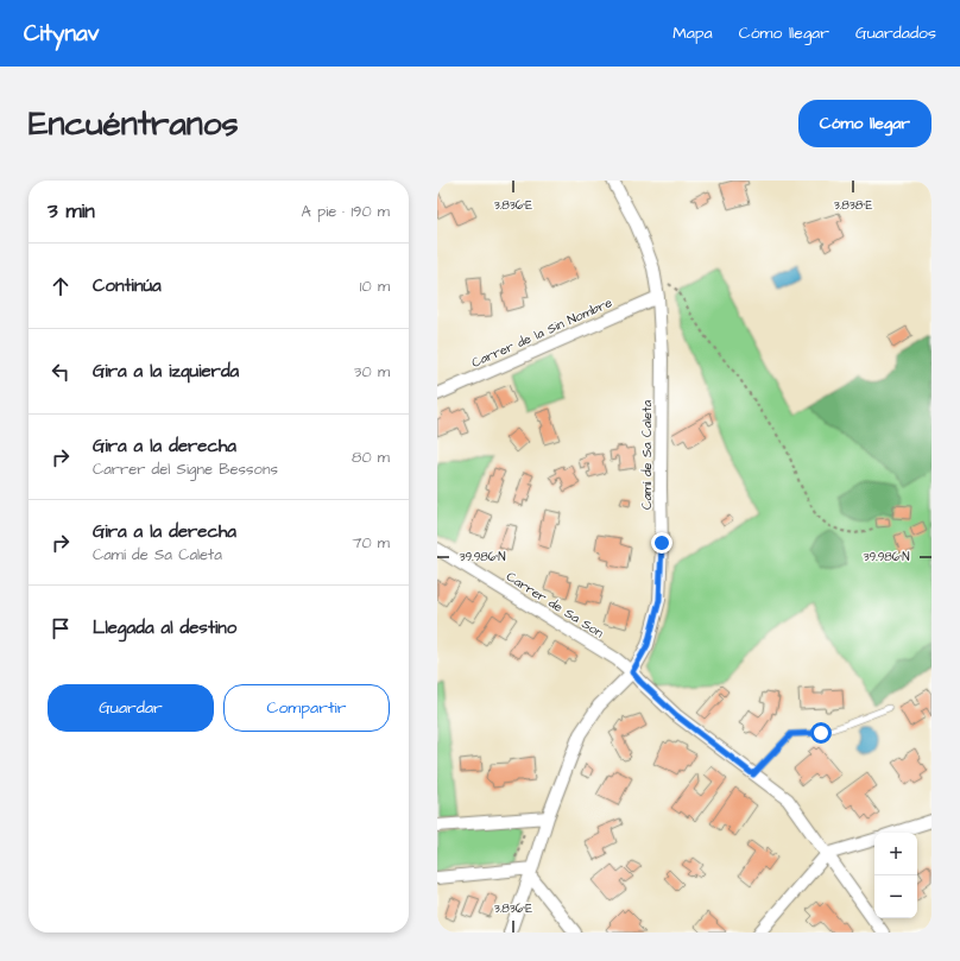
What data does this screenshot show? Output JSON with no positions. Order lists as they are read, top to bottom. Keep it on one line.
{"streets":{"street":["Carrer de la Sin Nombre","Camí de Sa Caleta","Carrer de Sa Son"]},"crossings":[["Carrer de la Sin Nombre","Camí de Sa Caleta"],["Camí de Sa Caleta","Carrer de Sa Son"]],"page":{"header":"Citynav","nav":["Mapa","Cómo llegar","Guardados"],"buttons":["Cómo llegar",["Guardar","Compartir"]],"title":"Encuéntranos","heading":["3 min","A pie · 190 m"],"list":[["Continúa","10 m"],["Gira a la izquierda","30 m"],["Gira a la derecha","Carrer del Signe Bessons","80 m"],["Gira a la derecha","Camí de Sa Caleta","70 m"],"Llegada al destino"],"map_buttons":["+","−"]},"coordinates":["3.836°E","3.838°E","39.986°N"]}
